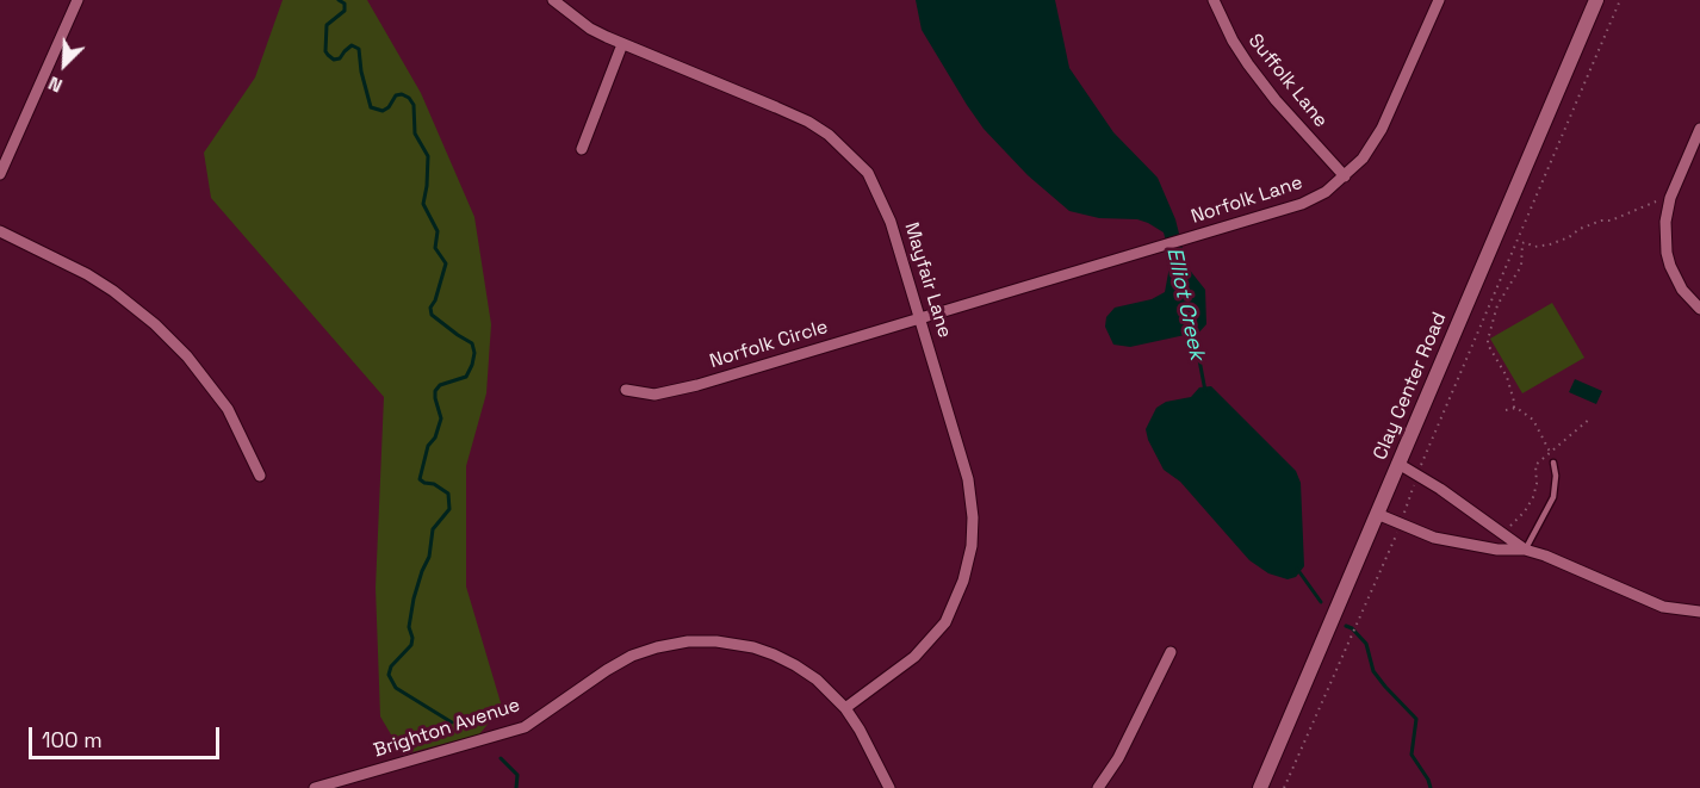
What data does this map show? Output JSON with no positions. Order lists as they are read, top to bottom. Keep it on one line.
{"streets":{"street":["Suffolk Lane","Norfolk Lane","Mayfair Lane","Norfolk Circle","Clay Center Road","Brighton Avenue"]},"crossings":[["Suffolk Lane","Norfolk Lane"],["Norfolk Lane","Mayfair Lane"],["Norfolk Lane","Norfolk Circle"],["Mayfair Lane","Norfolk Circle"],["Mayfair Lane","Brighton Avenue"]],"water":["Elliot Creek"],"scale_bar":"100 m","north":"bottom left"}
